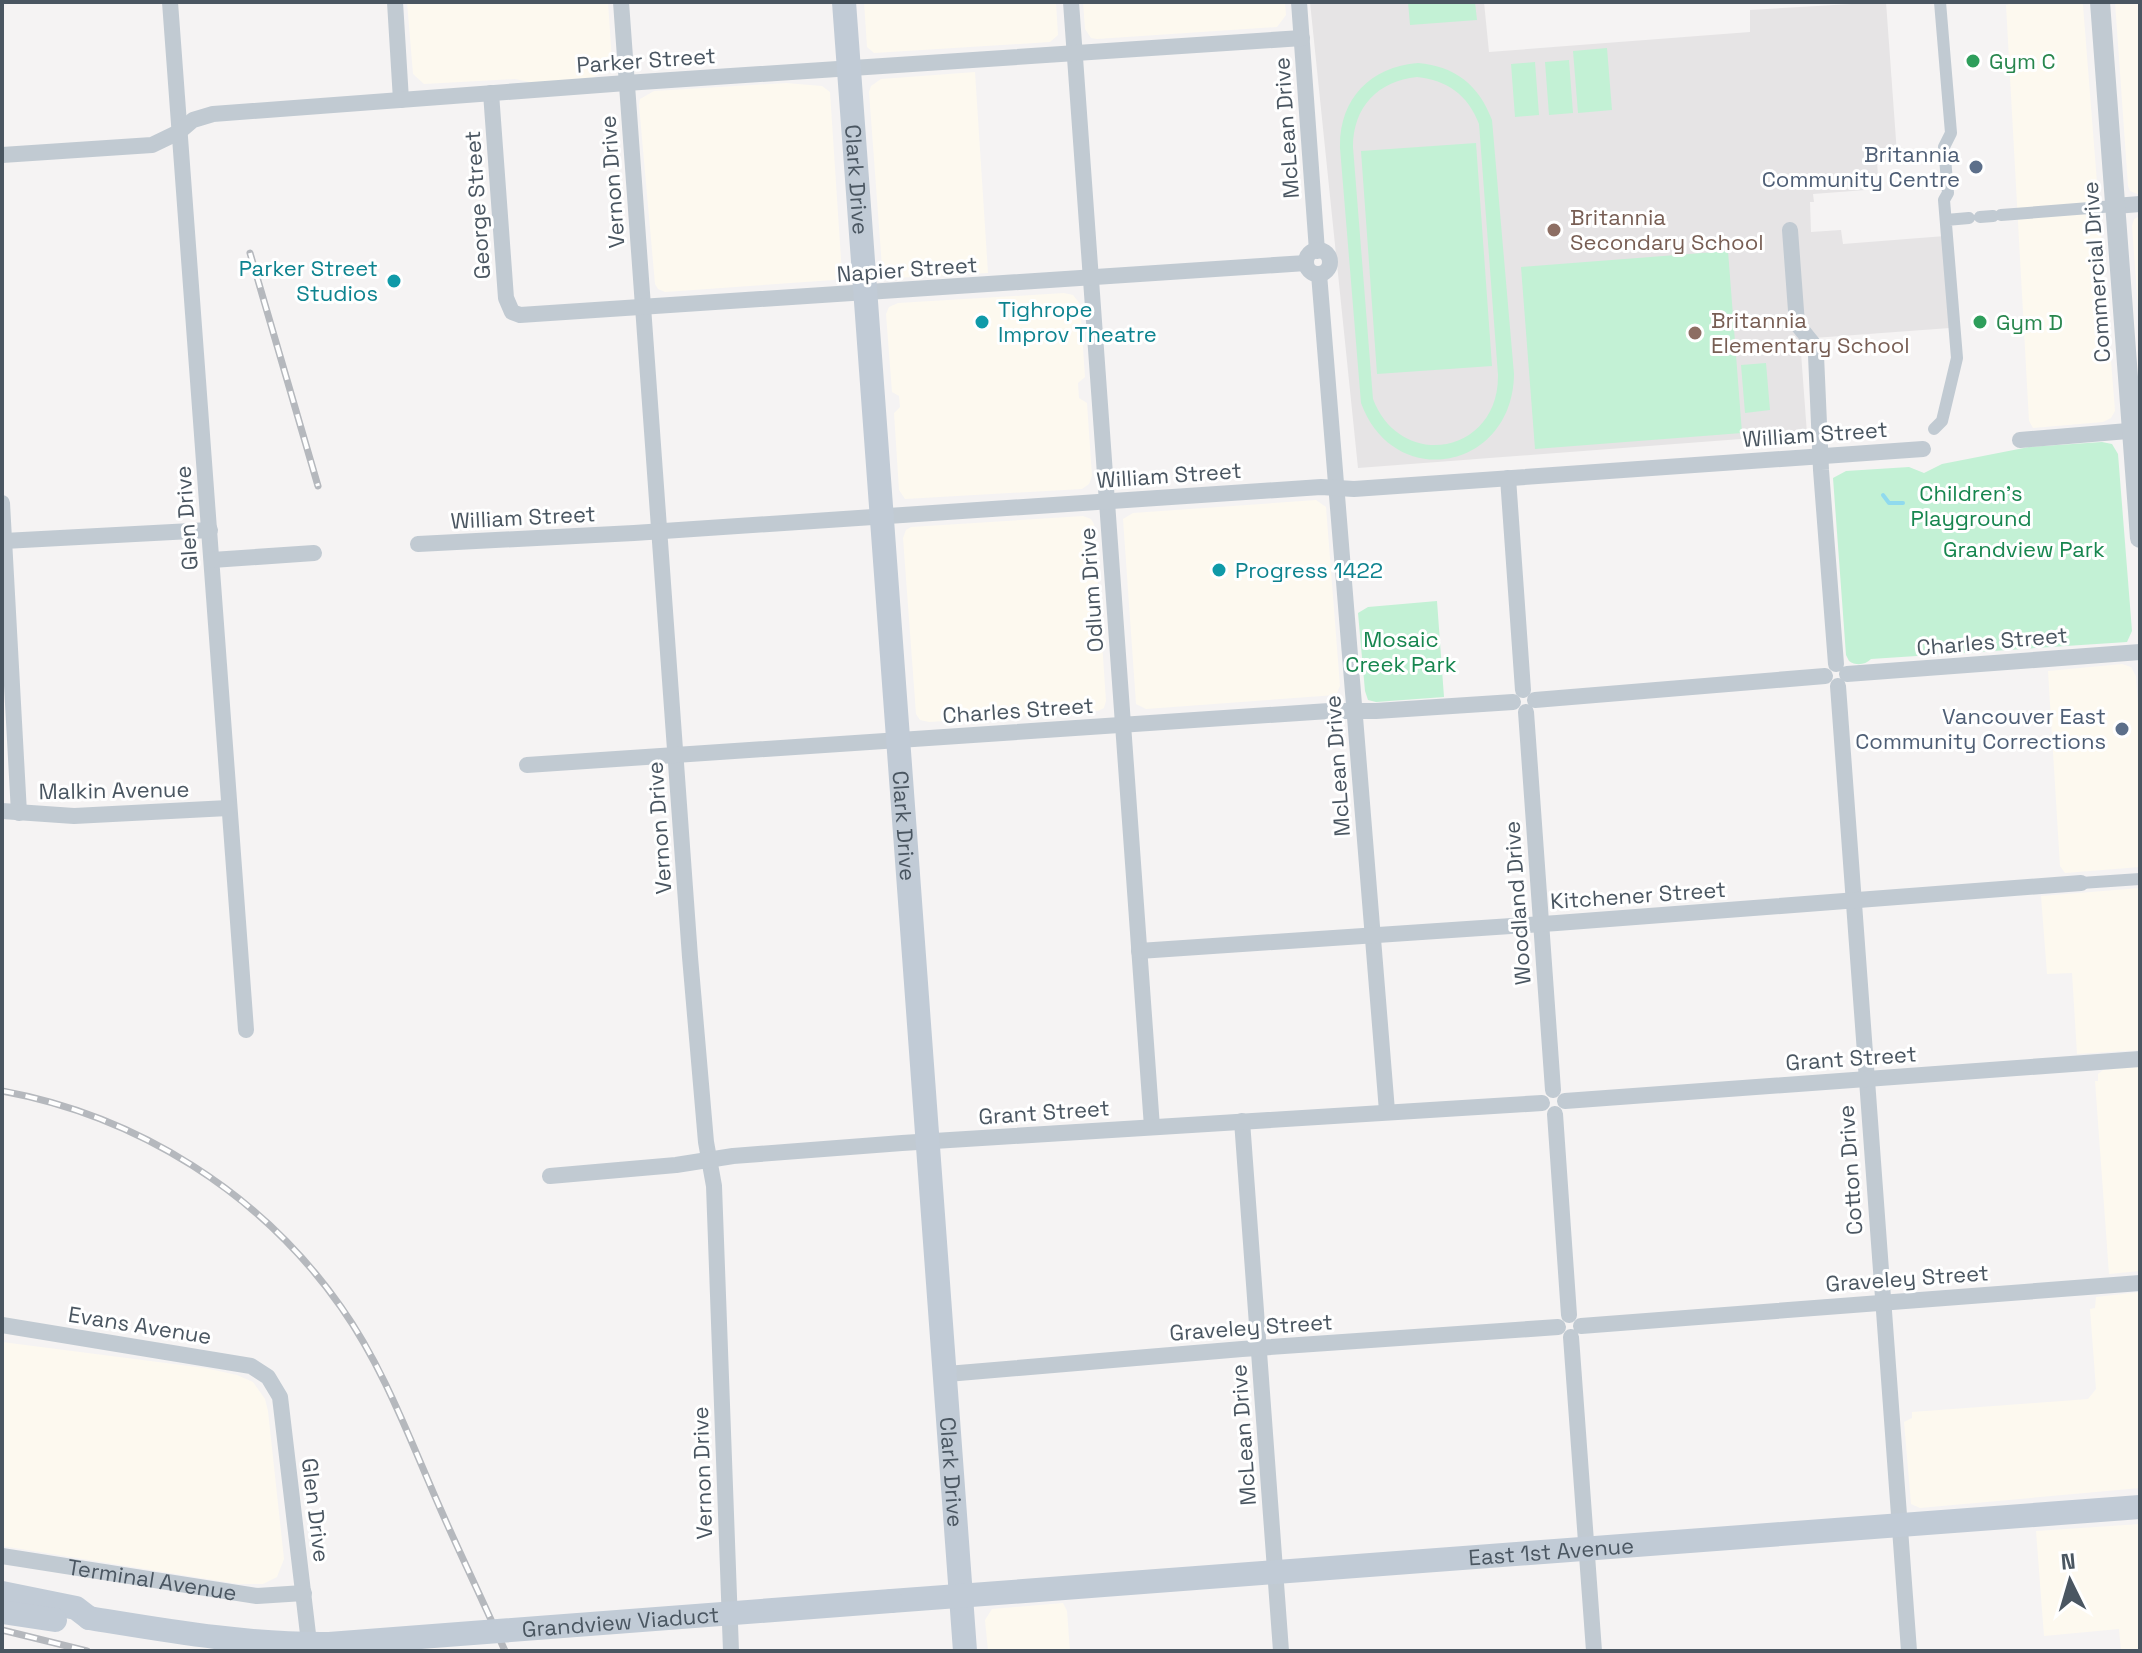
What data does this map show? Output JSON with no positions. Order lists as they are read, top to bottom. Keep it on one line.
{"streets":{"main road":["Clark Drive","East 1st Avenue","Terminal Avenue","Grandview Viaduct"],"street":["Parker Street","McLean Drive","Vernon Drive","George Street","Napier Street","Commercial Drive","William Street","Glen Drive","Odlum Drive","Charles Street","Malkin Avenue","Kitchener Street","Woodland Drive","Grant Street","Cotton Drive","Graveley Street","Evans Avenue"]},"crossings":[["Parker Street","McLean Drive"],["Parker Street","Clark Drive"],["Parker Street","Vernon Drive"],["Parker Street","George Street"],["Parker Street","Glen Drive"],["Parker Street","Odlum Drive"],["McLean Drive","Napier Street"],["McLean Drive","William Street"],["McLean Drive","Charles Street"],["McLean Drive","Kitchener Street"],["McLean Drive","Grant Street"],["McLean Drive","Graveley Street"],["McLean Drive","East 1st Avenue"],["Clark Drive","Napier Street"],["Clark Drive","William Street"],["Clark Drive","Charles Street"],["Clark Drive","Grant Street"],["Clark Drive","Graveley Street"],["Clark Drive","East 1st Avenue"],["Clark Drive","Grandview Viaduct"],["Vernon Drive","Napier Street"],["Vernon Drive","William Street"],["Vernon Drive","Charles Street"],["Vernon Drive","Grant Street"],["George Street","Napier Street"],["Napier Street","Odlum Drive"],["William Street","Odlum Drive"],["William Street","Woodland Drive"],["William Street","Cotton Drive"],["Glen Drive","Malkin Avenue"],["Glen Drive","Evans Avenue"],["Glen Drive","Terminal Avenue"],["Odlum Drive","Charles Street"],["Odlum Drive","Kitchener Street"],["Odlum Drive","Grant Street"],["Charles Street","Woodland Drive"],["Charles Street","Cotton Drive"],["Kitchener Street","Woodland Drive"],["Kitchener Street","Cotton Drive"],["Woodland Drive","Grant Street"],["Woodland Drive","Graveley Street"],["Woodland Drive","East 1st Avenue"],["Grant Street","Cotton Drive"],["Cotton Drive","Graveley Street"],["Cotton Drive","East 1st Avenue"],["East 1st Avenue","Grandview Viaduct"],["Terminal Avenue","Grandview Viaduct"]],"parks":["Children's Playground","Grandview Park","Mosaic Creek Park"],"places":["Gym C","Britannia Community Centre","Britannia Secondary School","Parker Street Studios","Tighrope Improv Theatre","Gym D","Britannia Elementary School","Progress 1422","Vancouver East Community Corrections"],"north":"top"}
